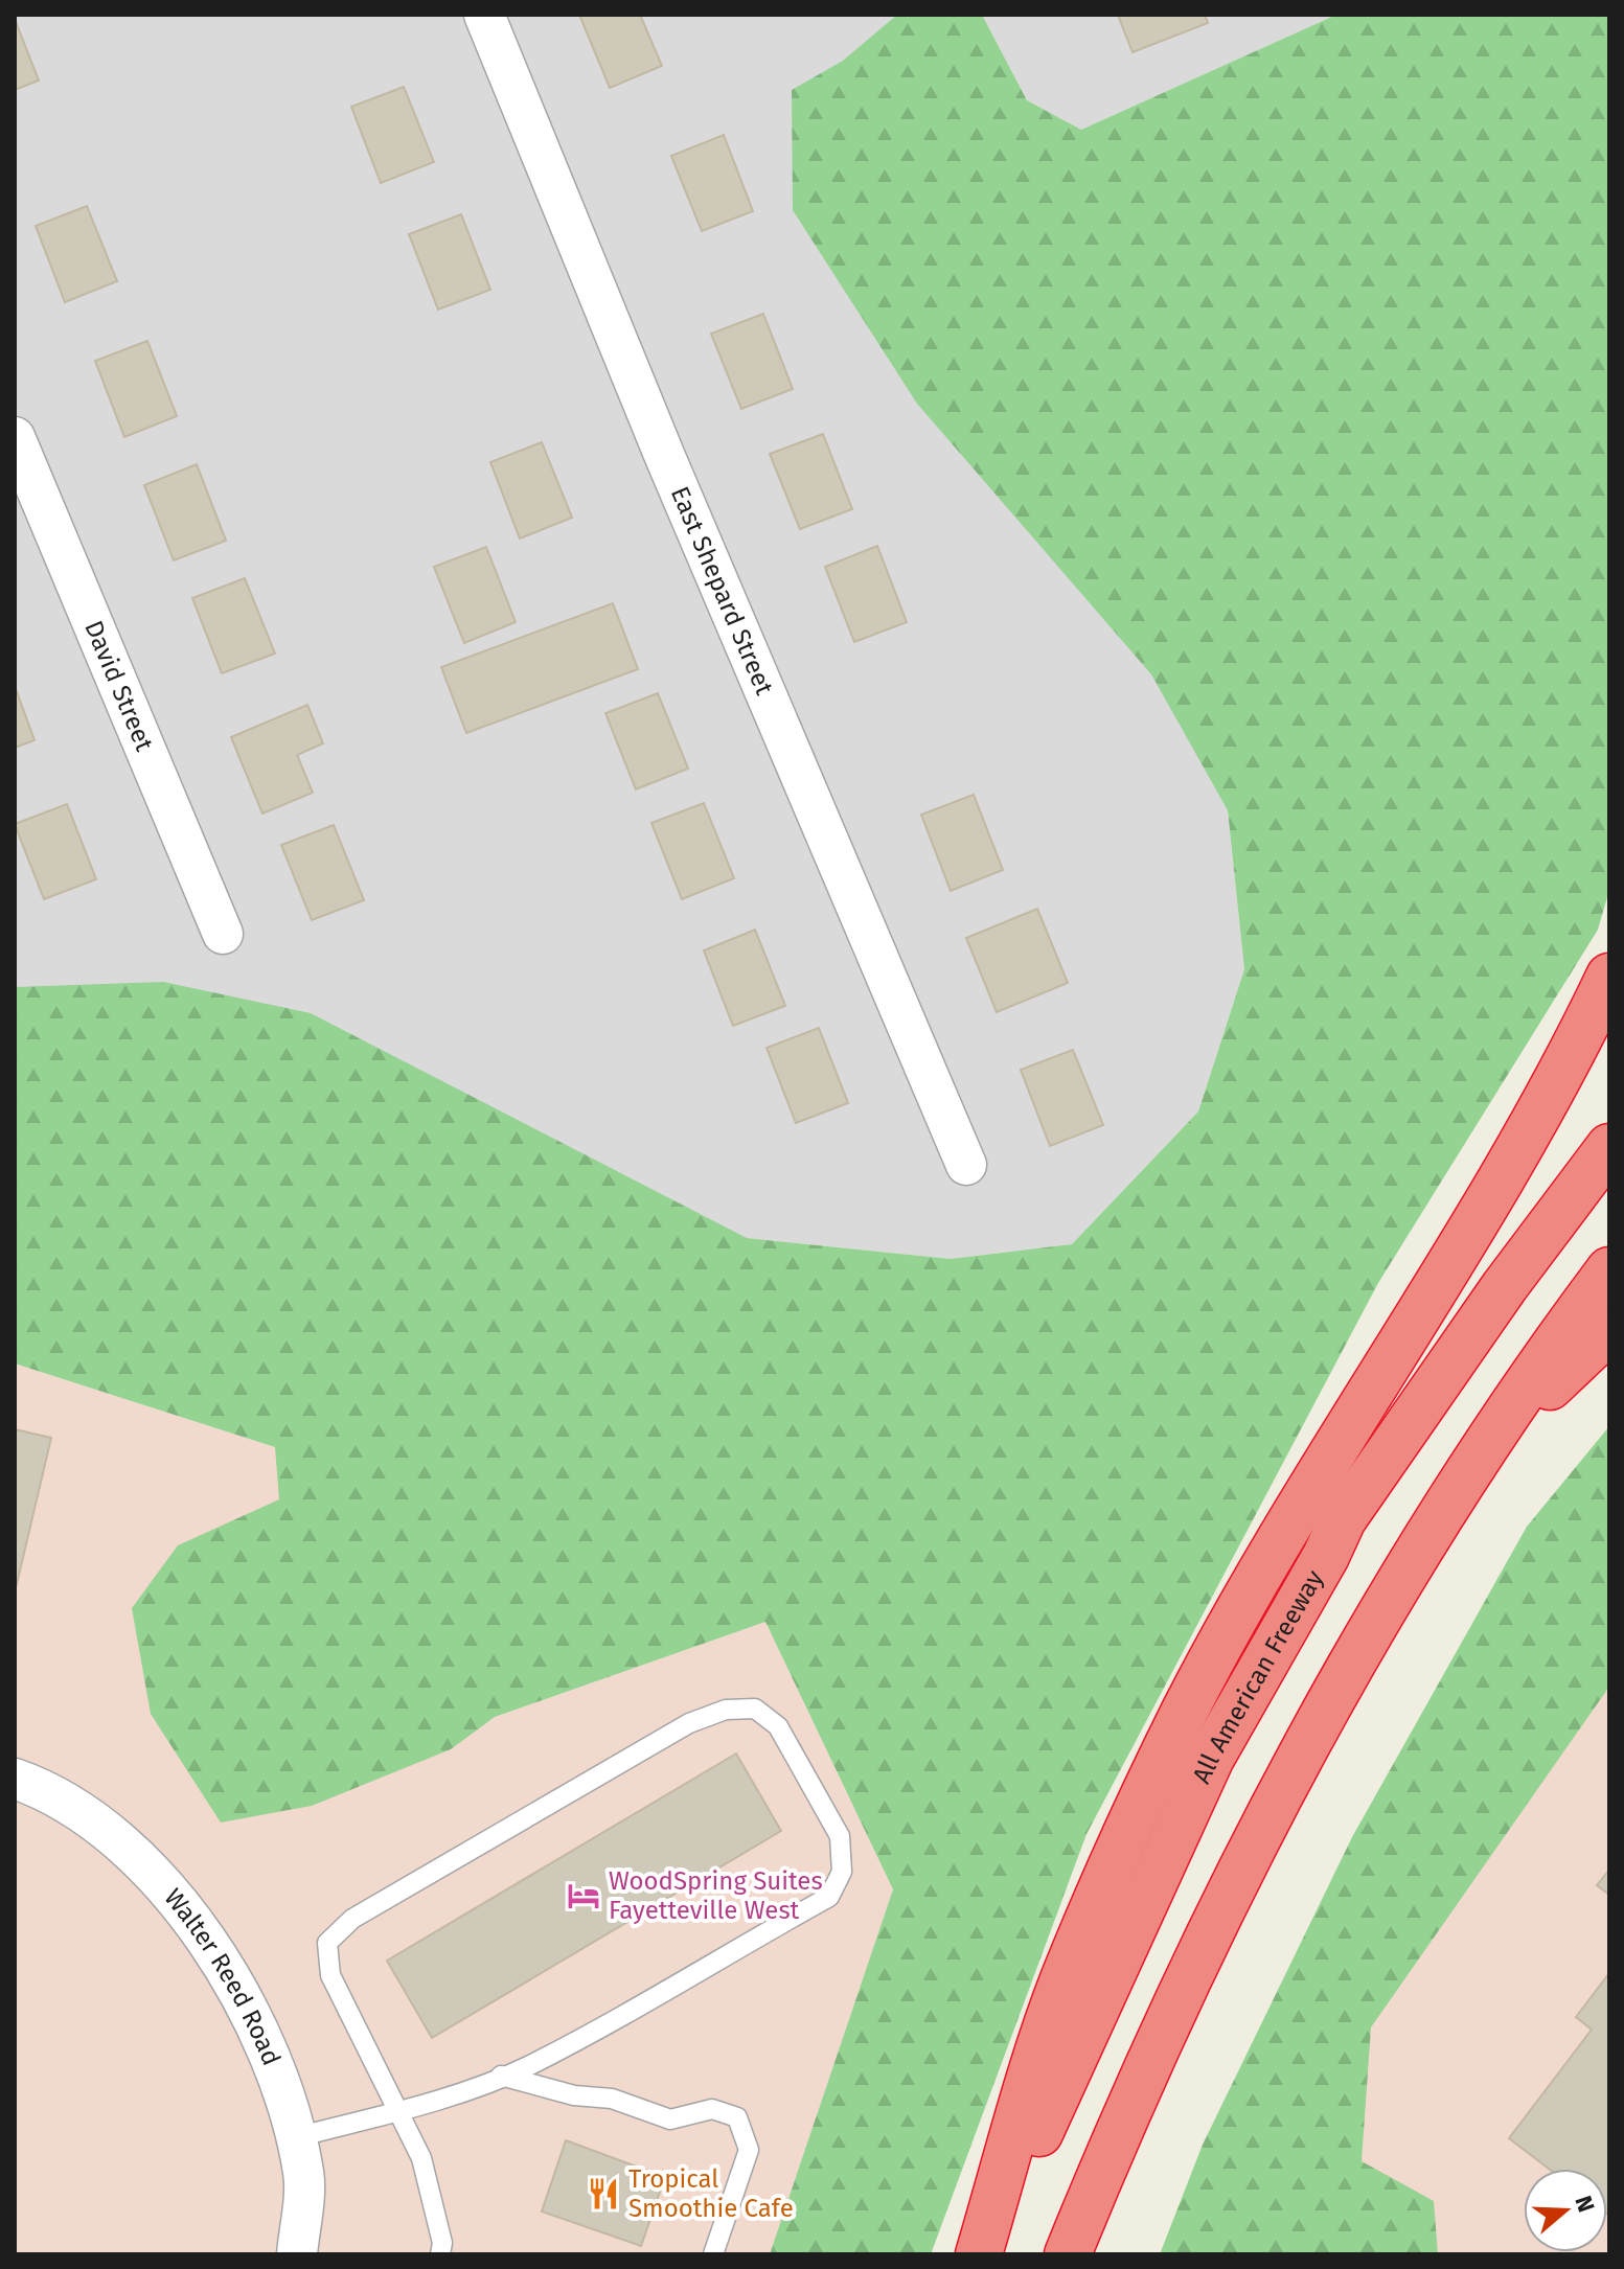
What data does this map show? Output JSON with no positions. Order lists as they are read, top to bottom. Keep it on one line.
{"streets":{"highway":["All American Freeway"],"street":["East Shepard Street","David Street","Walter Reed Road"]},"places":{"hotel":["WoodSpring Suites Fayetteville West"],"restaurant":["Tropical Smoothie Cafe"]},"north":"right"}
